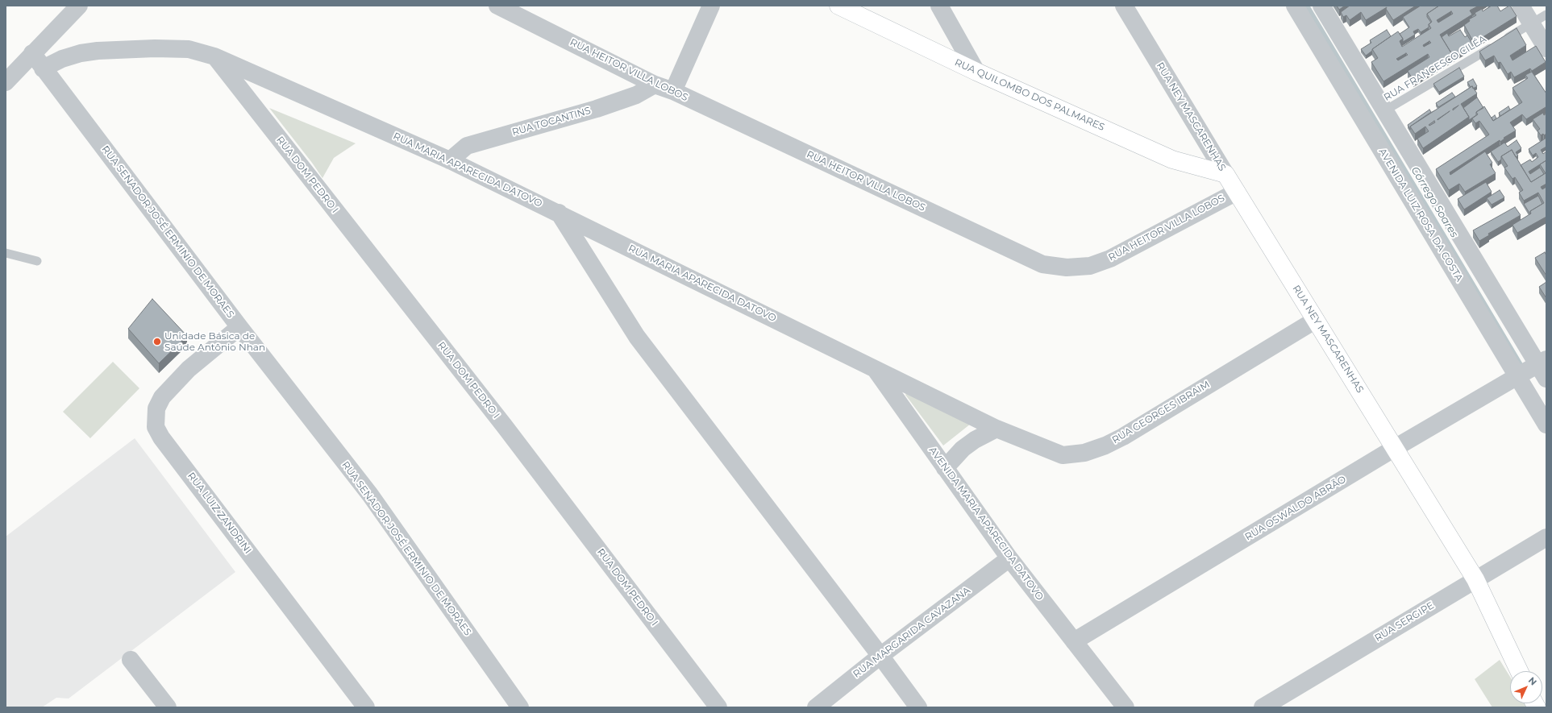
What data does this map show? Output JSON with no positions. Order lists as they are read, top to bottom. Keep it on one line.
{"streets":{"street":["RUA HEITOR VILLA LOBOS","RUA QUILOMBO DOS PALMARES","RUA NEY MASCARENHAS","RUA TOCANTINS","RUA MARIA APARECIDA DATOVO","RUA DOM PEDRO I","AVENIDA LUIZ ROSA DA COSTA","RUA SENADOR JOSÉ ERMINIO DE MORAES","RUA GEORGES IBRAIM","RUA OSWALDO ABRÃO","RUA LUIZ ZANDRINI","AVENIDA MARIA APARECIDA DATOVO","RUA SERGIPE","RUA MARGARIDA CAVAZANA"],"lane":["RUA FRANCESCO CILÉA"]},"crossings":[["RUA HEITOR VILLA LOBOS","RUA NEY MASCARENHAS"],["RUA HEITOR VILLA LOBOS","RUA TOCANTINS"],["RUA QUILOMBO DOS PALMARES","RUA NEY MASCARENHAS"],["RUA NEY MASCARENHAS","RUA GEORGES IBRAIM"],["RUA NEY MASCARENHAS","RUA OSWALDO ABRÃO"],["RUA NEY MASCARENHAS","RUA SERGIPE"],["RUA TOCANTINS","RUA MARIA APARECIDA DATOVO"],["RUA MARIA APARECIDA DATOVO","RUA DOM PEDRO I"],["RUA MARIA APARECIDA DATOVO","RUA SENADOR JOSÉ ERMINIO DE MORAES"],["RUA MARIA APARECIDA DATOVO","RUA GEORGES IBRAIM"],["RUA MARIA APARECIDA DATOVO","AVENIDA MARIA APARECIDA DATOVO"],["AVENIDA LUIZ ROSA DA COSTA","RUA OSWALDO ABRÃO"],["RUA SENADOR JOSÉ ERMINIO DE MORAES","RUA LUIZ ZANDRINI"],["RUA GEORGES IBRAIM","AVENIDA MARIA APARECIDA DATOVO"],["RUA OSWALDO ABRÃO","AVENIDA MARIA APARECIDA DATOVO"],["AVENIDA MARIA APARECIDA DATOVO","RUA MARGARIDA CAVAZANA"]],"water":["Córrego Soares"],"places":["Unidade Básica de Saúde Antônio Nhan"],"north":"top right"}
